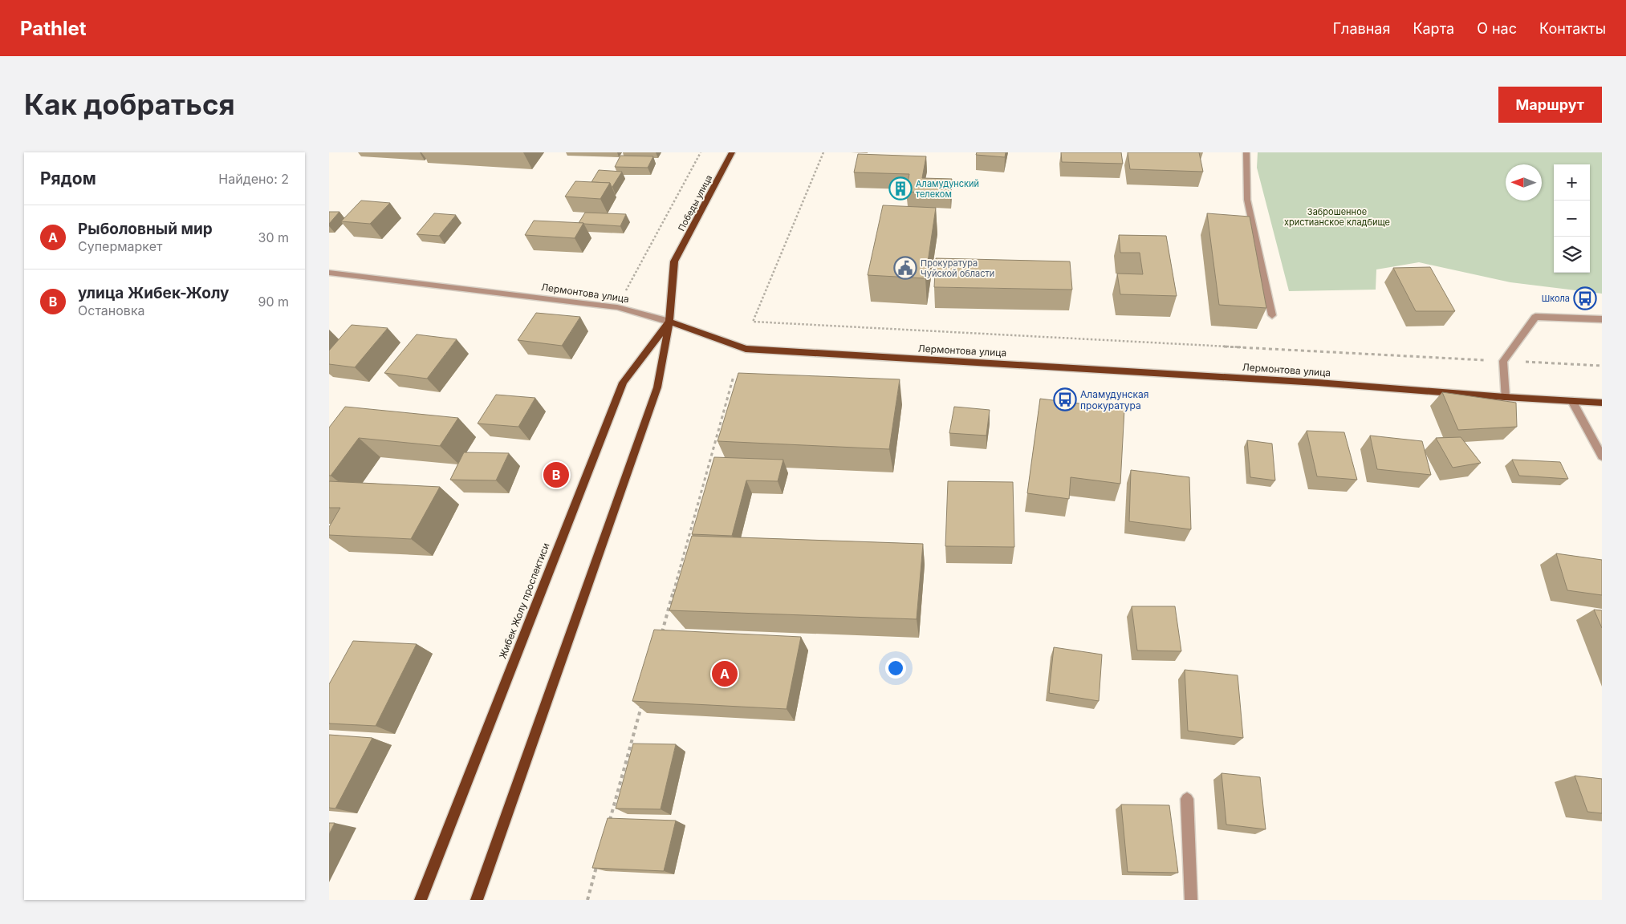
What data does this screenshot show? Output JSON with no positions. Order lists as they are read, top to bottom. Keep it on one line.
{"streets":{"main road":["Победы улица","Лермонтова улица","Жибек Жолу проспектиси"]},"crossings":[["Победы улица","Лермонтова улица"],["Победы улица","Жибек Жолу проспектиси"],["Лермонтова улица","Жибек Жолу проспектиси"]],"parks":["Заброшенное христианское кладбище"],"places":{"building":["Аламудунский телеком"],"public building":["Прокуратура Чуйской области"],"bus stop":["Школа","Аламудунская прокуратура"]},"north":"left","page":{"header":"Pathlet","nav":["Главная","Карта","О нас","Контакты"],"buttons":"Маршрут","title":"Как добраться","heading":["Рядом","Найдено: 2"],"map_buttons":["+","−"],"list":[{"mark":"A","name":"Рыболовный мир","note":"Супермаркет","value":"30 m"},{"mark":"B","name":"улица Жибек-Жолу","note":"Остановка","value":"90 m"}],"pins":["B","A"]}}
